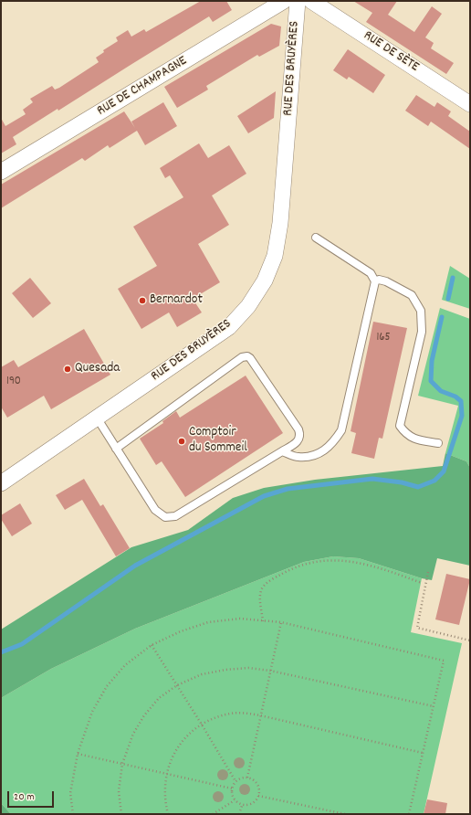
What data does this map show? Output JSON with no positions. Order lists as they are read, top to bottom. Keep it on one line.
{"streets":{"street":["RUE DE SÈTE","RUE DES BRUYÈRES","RUE DE CHAMPAGNE"]},"places":["Bernardot","Quesada","Comptoir du Sommeil"],"house_numbers":["165","190"],"scale_bar":"20 m"}
